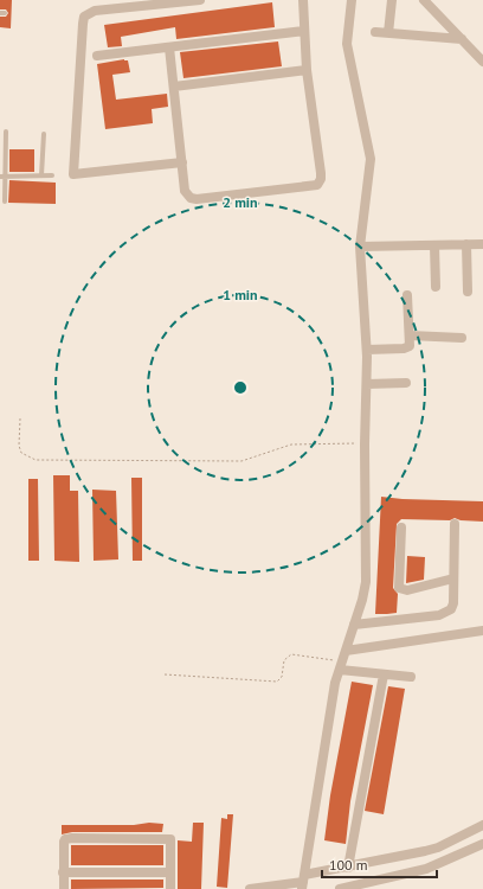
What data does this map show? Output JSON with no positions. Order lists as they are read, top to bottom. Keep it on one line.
{"scale_bar":"100 m","rings":["2 min","1 min"]}
